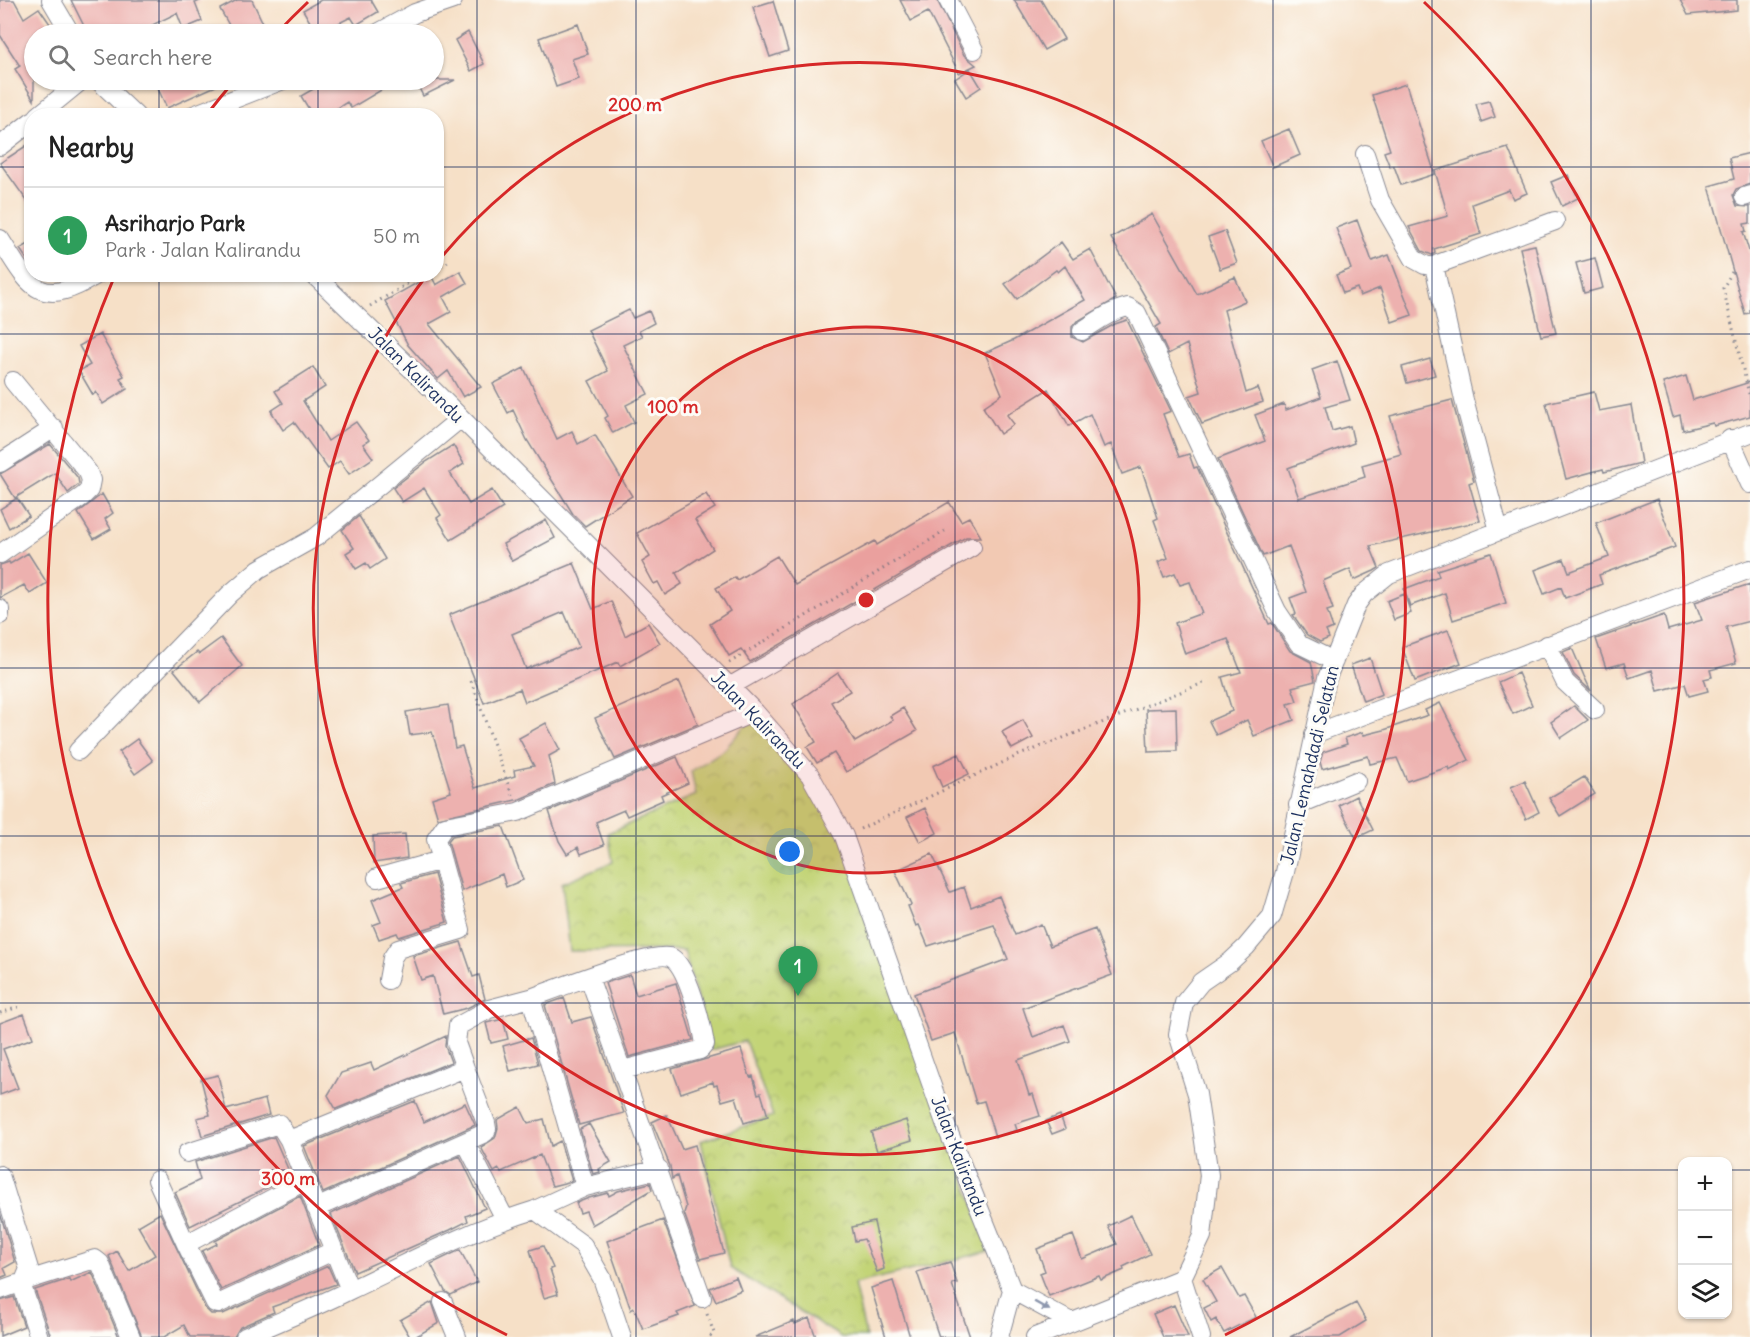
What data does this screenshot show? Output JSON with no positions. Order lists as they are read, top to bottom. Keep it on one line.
{"streets":{"street":["Jalan Kalirandu","Jalan Lemahdadi Selatan"]},"page":{"search":"Search here","heading":"Nearby","list":[{"mark":"1","name":"Asriharjo Park","note":"Park · Jalan Kalirandu","value":"50 m"}],"pins":"1","map_buttons":["+","−"]},"rings":["200 m","100 m","300 m"]}
